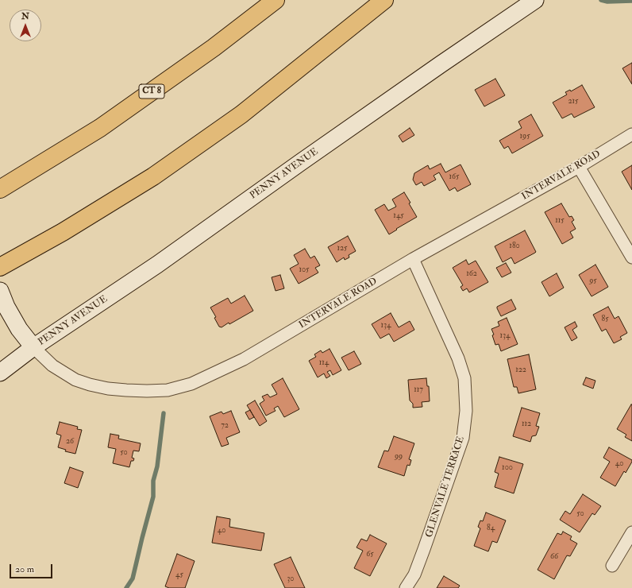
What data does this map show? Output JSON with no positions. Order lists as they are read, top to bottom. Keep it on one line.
{"streets":{"highway":["CT 8"],"main road":["PENNY AVENUE"],"street":["INTERVALE ROAD","GLENVALE TERRACE"]},"crossings":[["PENNY AVENUE","INTERVALE ROAD"],["INTERVALE ROAD","GLENVALE TERRACE"]],"house_numbers":["215","195","165","145","115","180","125","105","162","95","85","134","134","114","122","117","112","72","26","50","99","40","100","50","84","40","65","66","45","30"],"scale_bar":"20 m","north":"top"}
